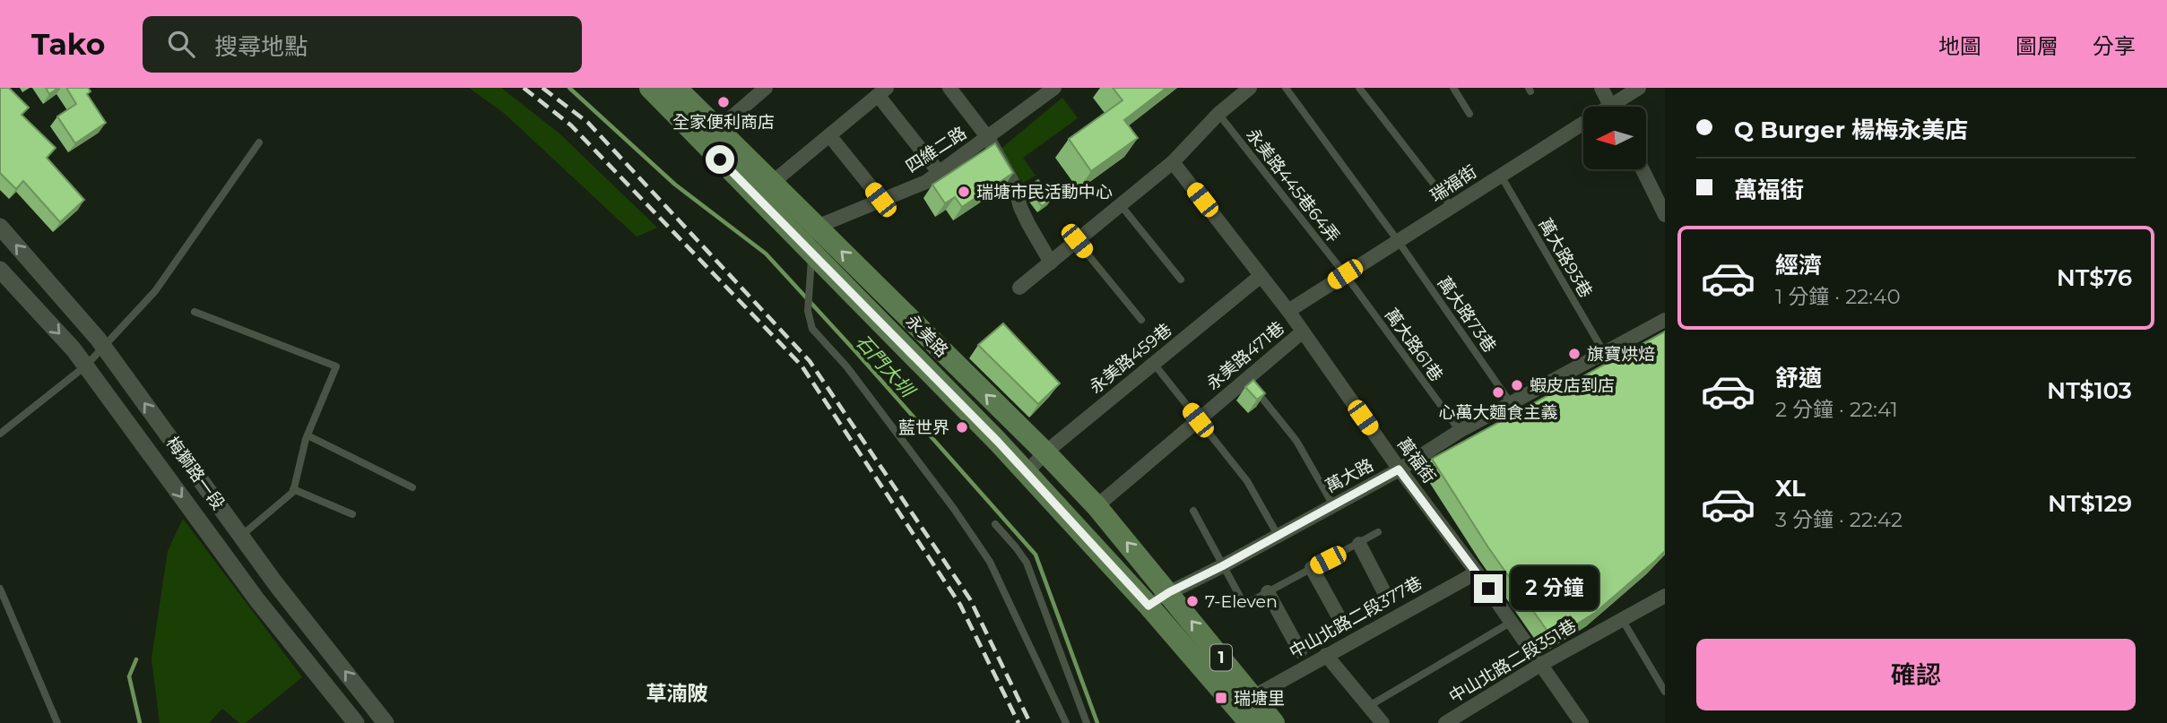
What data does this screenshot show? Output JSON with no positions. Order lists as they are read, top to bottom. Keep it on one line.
{"streets":{"main road":["永美路","1"],"street":["四維二路","瑞福街","永美路471巷","永美路459巷","萬福街","梅獅路一段","萬大路","中山北路二段377巷","中山北路二段351巷"],"lane":["永美路445巷64弄","萬大路93巷","萬大路73巷","萬大路61巷"]},"crossings":[["四維二路","永美路"],["瑞福街","永美路445巷64弄"],["瑞福街","萬大路93巷"],["瑞福街","萬大路73巷"],["瑞福街","萬大路61巷"],["瑞福街","萬福街"],["永美路445巷64弄","萬大路61巷"],["萬大路93巷","萬大路"],["萬大路73巷","萬大路"],["永美路","永美路471巷"],["永美路","永美路459巷"],["永美路","萬大路"],["永美路","1"],["萬大路61巷","萬大路"],["永美路471巷","萬福街"],["永美路459巷","萬福街"],["萬福街","萬大路"],["萬福街","中山北路二段377巷"],["萬福街","中山北路二段351巷"],["萬大路","1"],["中山北路二段377巷","1"]],"districts":["草湳陂"],"water":["石門大圳"],"places":{"other":["全家便利商店","瑞塘市民活動中心","旗寶烘焙","蝦皮店到店","心萬大麵食主義","藍世界","7-Eleven"],"transit":["瑞塘里"]},"north":"left","page":{"header":"Tako","search":"搜尋地點","nav":["地圖","圖層","分享"],"banner":["Q Burger 楊梅永美店","萬福街"],"list":[{"name":"經濟","note":"1 分鐘 · 22:40","value":"NT$76"},{"name":"舒適","note":"2 分鐘 · 22:41","value":"NT$103"},{"name":"XL","note":"3 分鐘 · 22:42","value":"NT$129"}],"bubble":"2 分鐘","buttons":"確認"}}
